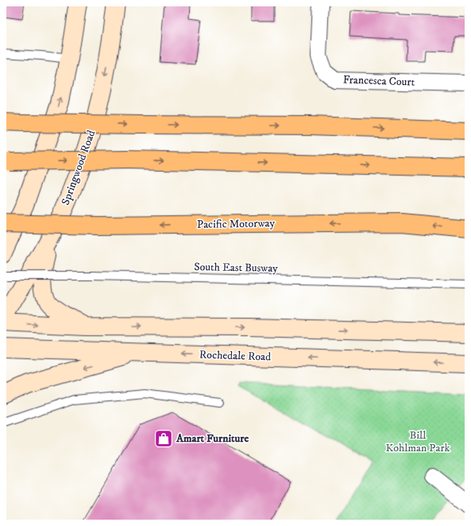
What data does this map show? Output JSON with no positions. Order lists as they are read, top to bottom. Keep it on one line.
{"streets":{"highway":["Pacific Motorway"],"main road":["Springwood Road","Rochedale Road"],"street":["Francesca Court"],"lane":["South East Busway"]},"parks":["Bill Kohlman Park"],"places":{"shop":["Amart Furniture"]}}
